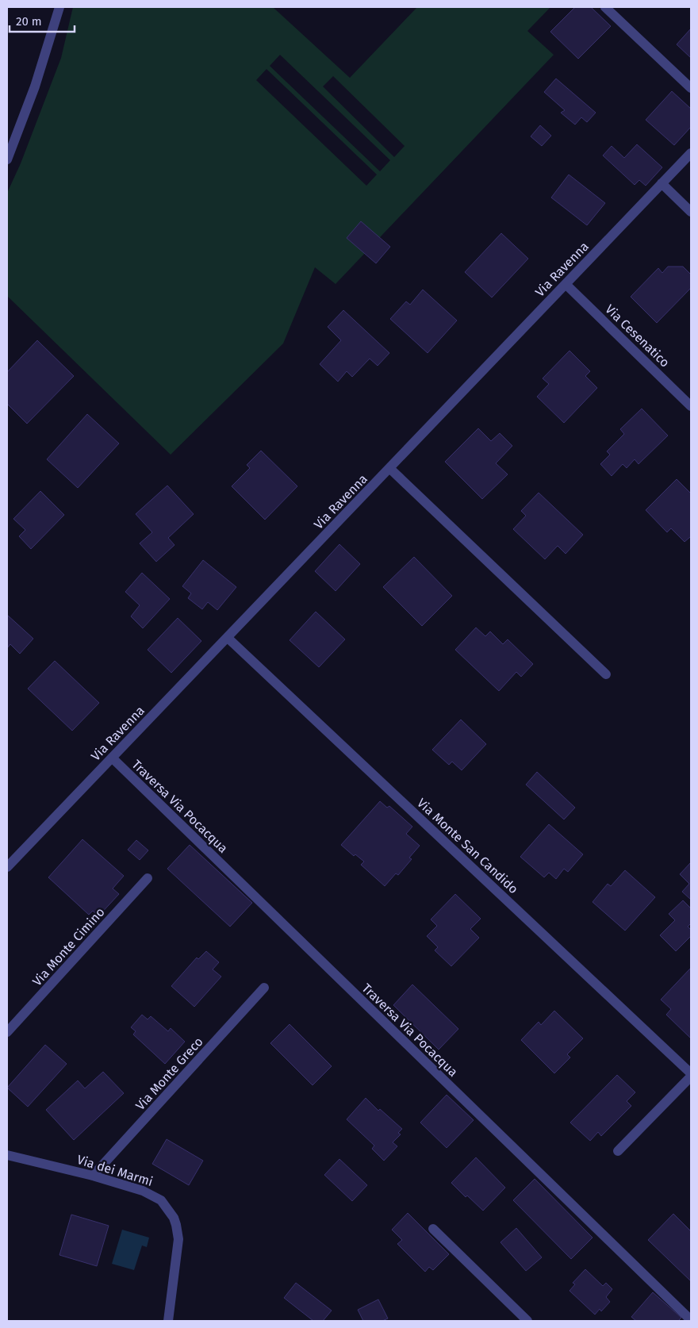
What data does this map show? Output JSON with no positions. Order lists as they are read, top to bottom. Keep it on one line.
{"streets":{"street":["Via Ravenna","Via Cesenatico","Traversa Via Pocacqua","Via Monte San Candido","Via Monte Cimino","Via Monte Greco","Via dei Marmi"]},"crossings":[["Via Ravenna","Via Cesenatico"],["Via Ravenna","Traversa Via Pocacqua"],["Via Ravenna","Via Monte San Candido"],["Via Monte Greco","Via dei Marmi"]],"scale_bar":"20 m"}
